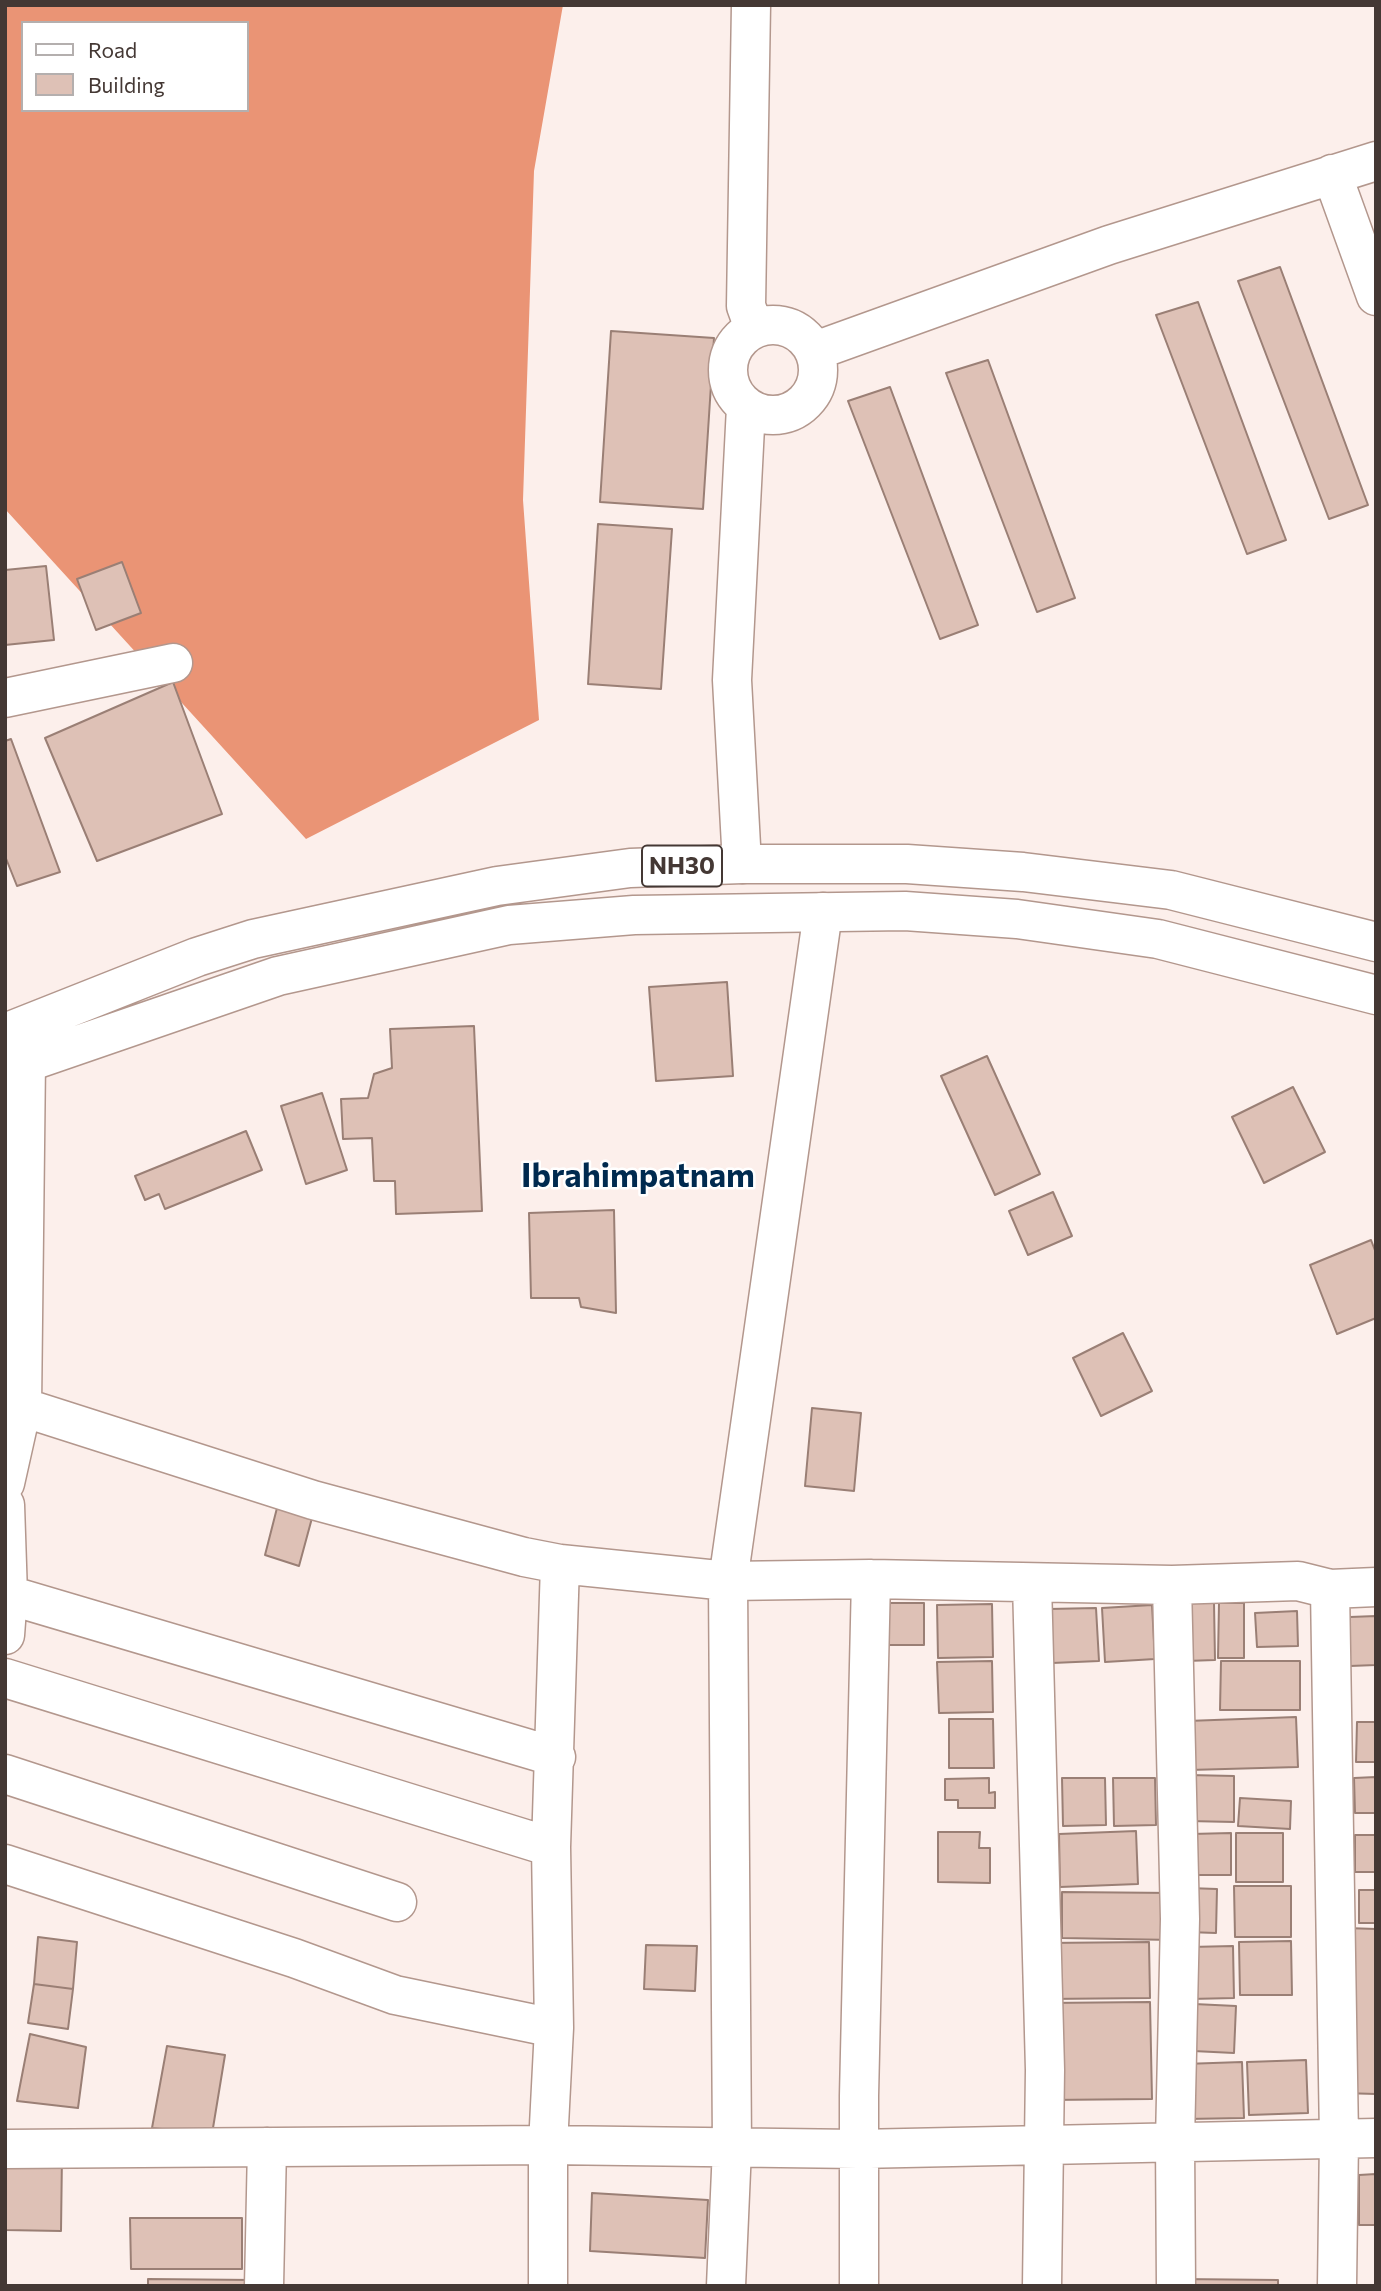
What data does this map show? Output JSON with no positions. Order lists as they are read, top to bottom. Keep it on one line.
{"streets":{"main road":["NH30"]},"districts":["Ibrahimpatnam"],"legend":["Road","Building"]}
